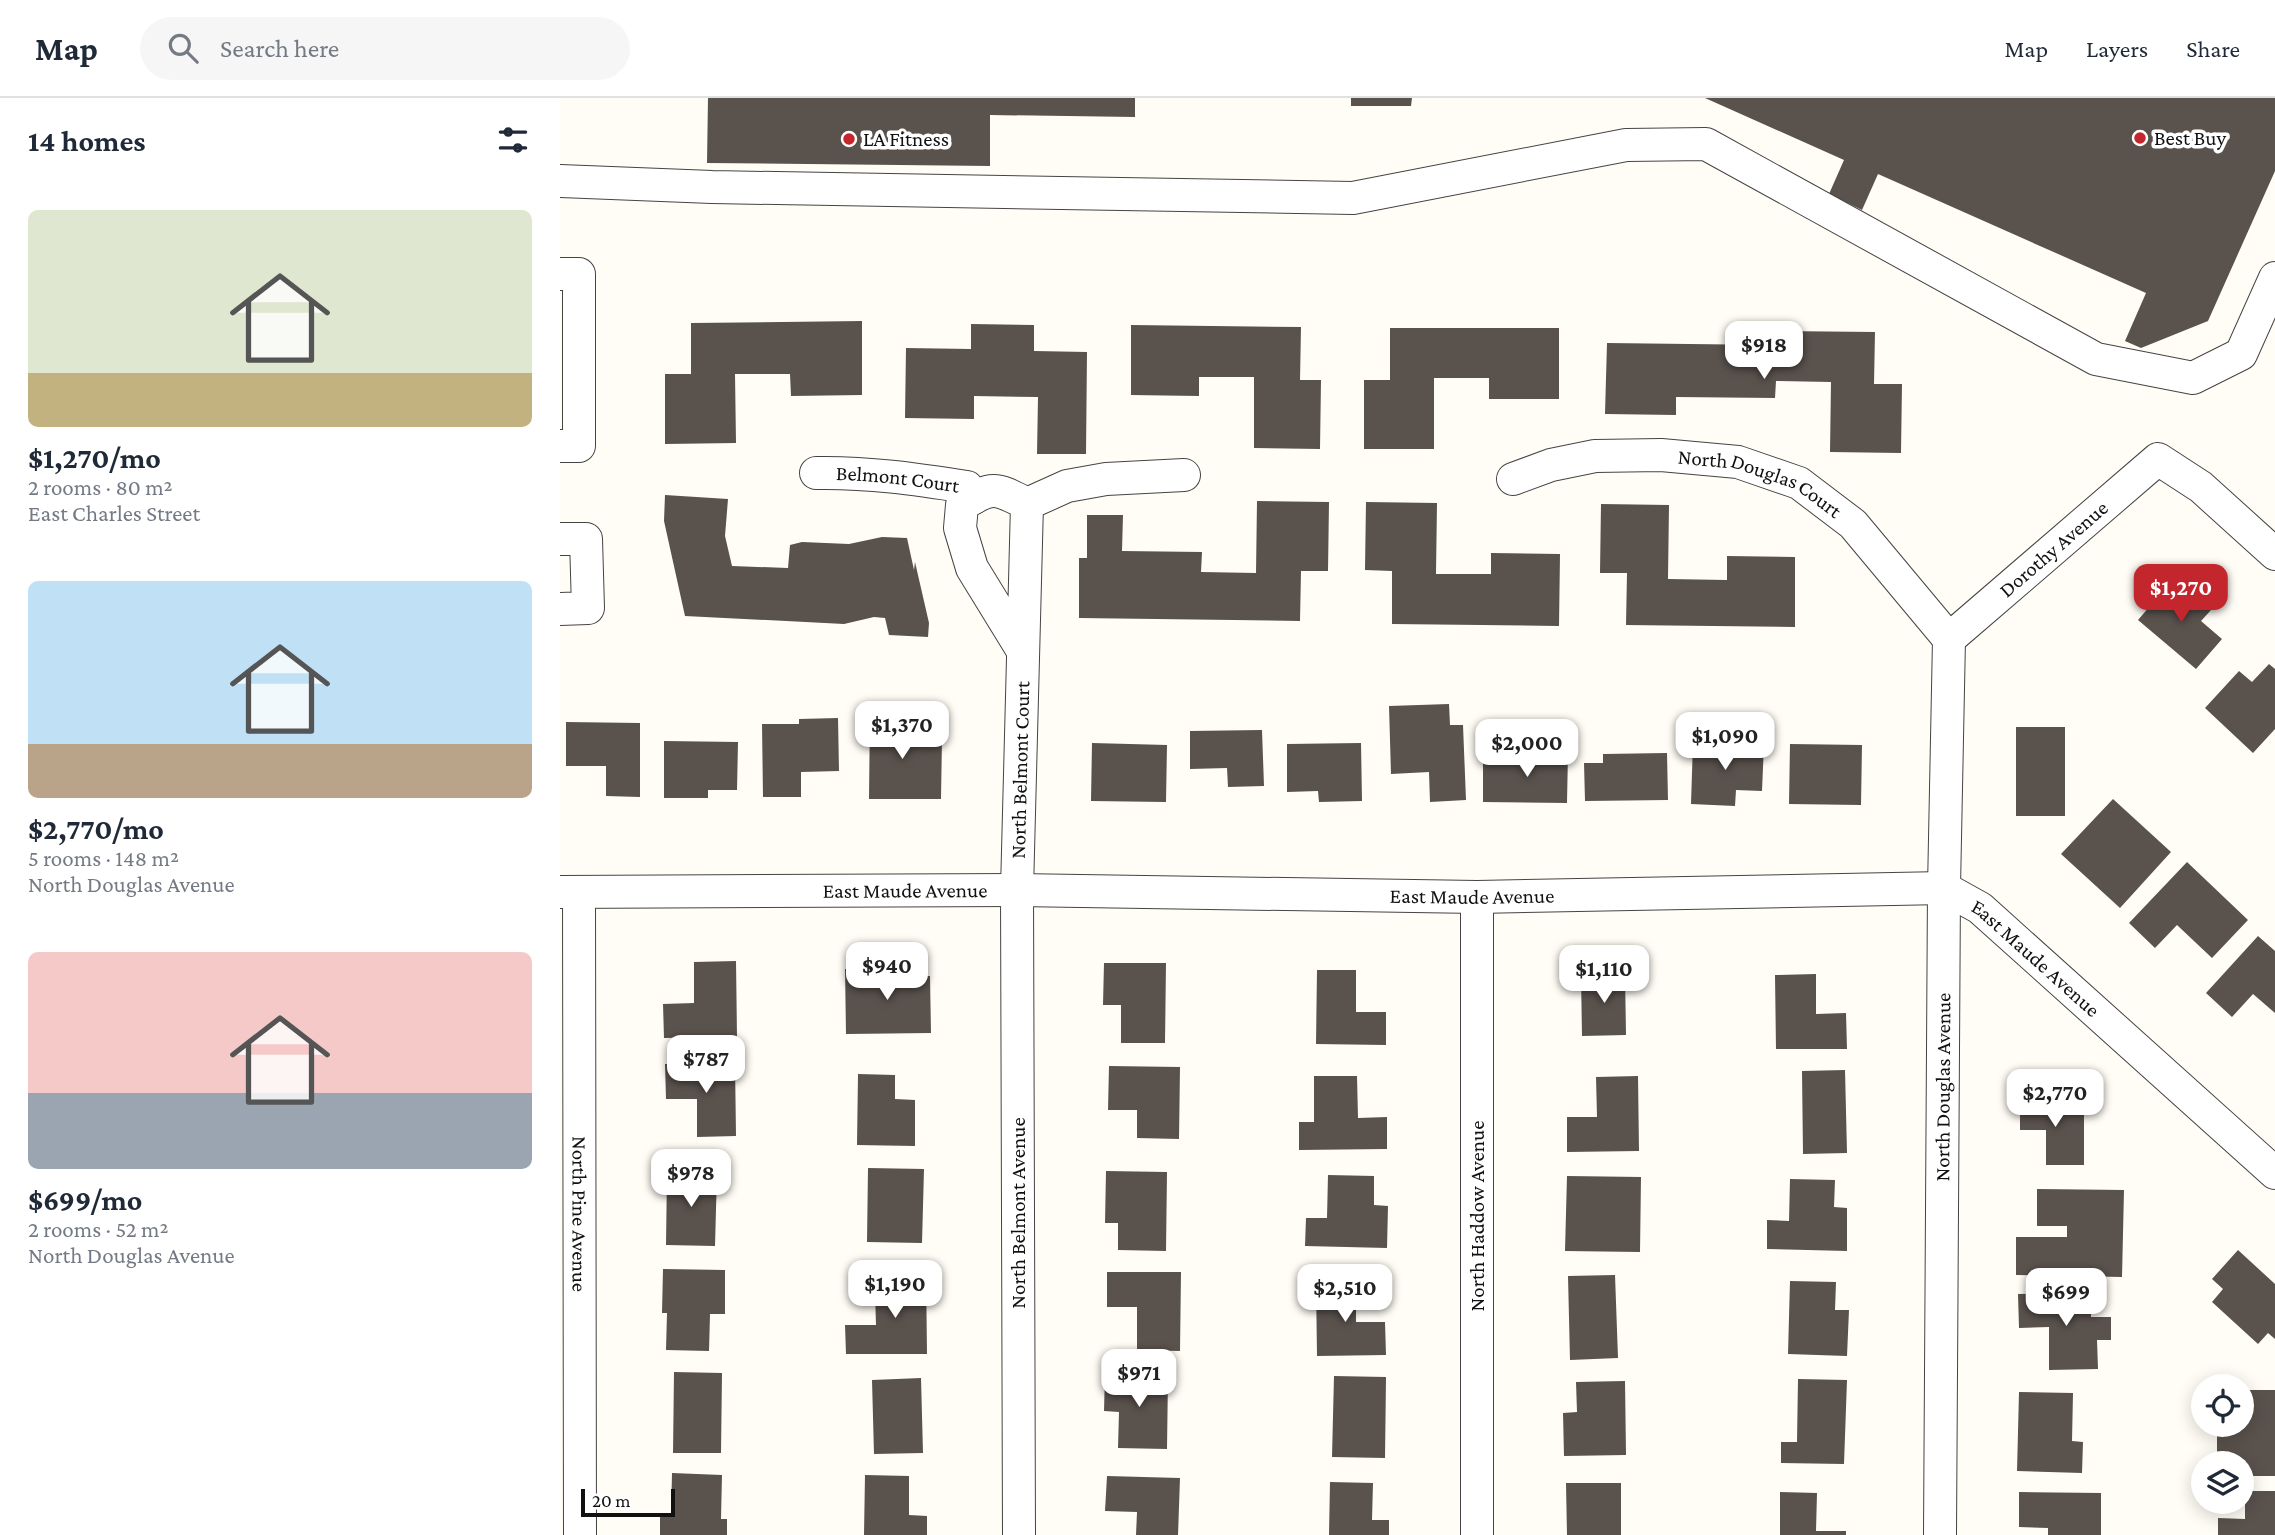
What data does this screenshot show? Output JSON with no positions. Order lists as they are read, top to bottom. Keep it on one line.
{"streets":{"street":["Belmont Court","North Douglas Court","Dorothy Avenue","North Belmont Court","East Maude Avenue","North Douglas Avenue","North Belmont Avenue","North Pine Avenue","North Haddow Avenue"]},"crossings":[["Belmont Court","North Belmont Court"],["North Douglas Court","Dorothy Avenue"],["North Douglas Court","North Douglas Avenue"],["Dorothy Avenue","North Douglas Avenue"],["North Belmont Court","East Maude Avenue"],["North Belmont Court","North Belmont Avenue"],["East Maude Avenue","North Douglas Avenue"],["East Maude Avenue","North Belmont Avenue"],["East Maude Avenue","North Pine Avenue"],["East Maude Avenue","North Haddow Avenue"]],"places":["Best Buy","LA Fitness"],"scale_bar":"20 m","page":{"header":"Map","search":"Search here","nav":["Map","Layers","Share"],"heading":"14 homes","list":[{"name":"$1,270/mo","note":"2 rooms · 80 m² · East Charles Street"},{"name":"$2,770/mo","note":"5 rooms · 148 m² · North Douglas Avenue"},{"name":"$699/mo","note":"2 rooms · 52 m² · North Douglas Avenue"}],"price":["$918","$1,270","$1,370","$1,090","$2,000","$940","$1,110","$787","$2,770","$978","$1,190","$2,510","$699","$971"],"scale":"20 m"}}
